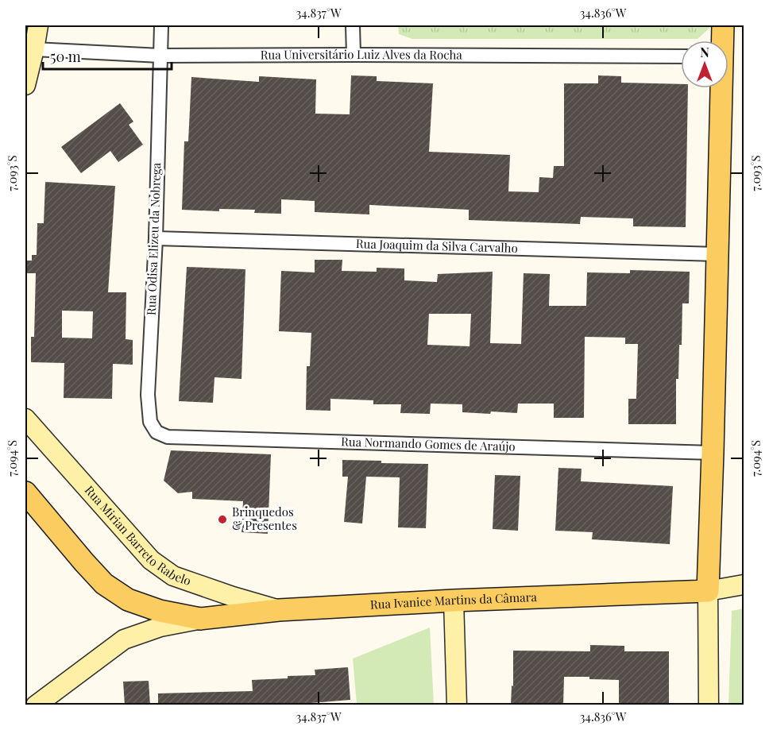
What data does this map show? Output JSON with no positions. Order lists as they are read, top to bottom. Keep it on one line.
{"streets":{"main road":["Rua Mirian Barreto Rabelo","Rua Ivanice Martins da Câmara"],"street":["Rua Universitário Luiz Alves da Rocha","Rua Odisa Elizeu da Nobrega","Rua Joaquim da Silva Carvalho","Rua Normando Gomes de Araújo"]},"crossings":[["Rua Universitário Luiz Alves da Rocha","Rua Odisa Elizeu da Nobrega"],["Rua Odisa Elizeu da Nobrega","Rua Joaquim da Silva Carvalho"],["Rua Odisa Elizeu da Nobrega","Rua Normando Gomes de Araújo"],["Rua Mirian Barreto Rabelo","Rua Ivanice Martins da Câmara"]],"places":["Brinquedos & Presentes"],"scale_bar":"50 m","north":"top","coordinates":["34.837°W","34.836°W","7.093°S","7.094°S"]}
